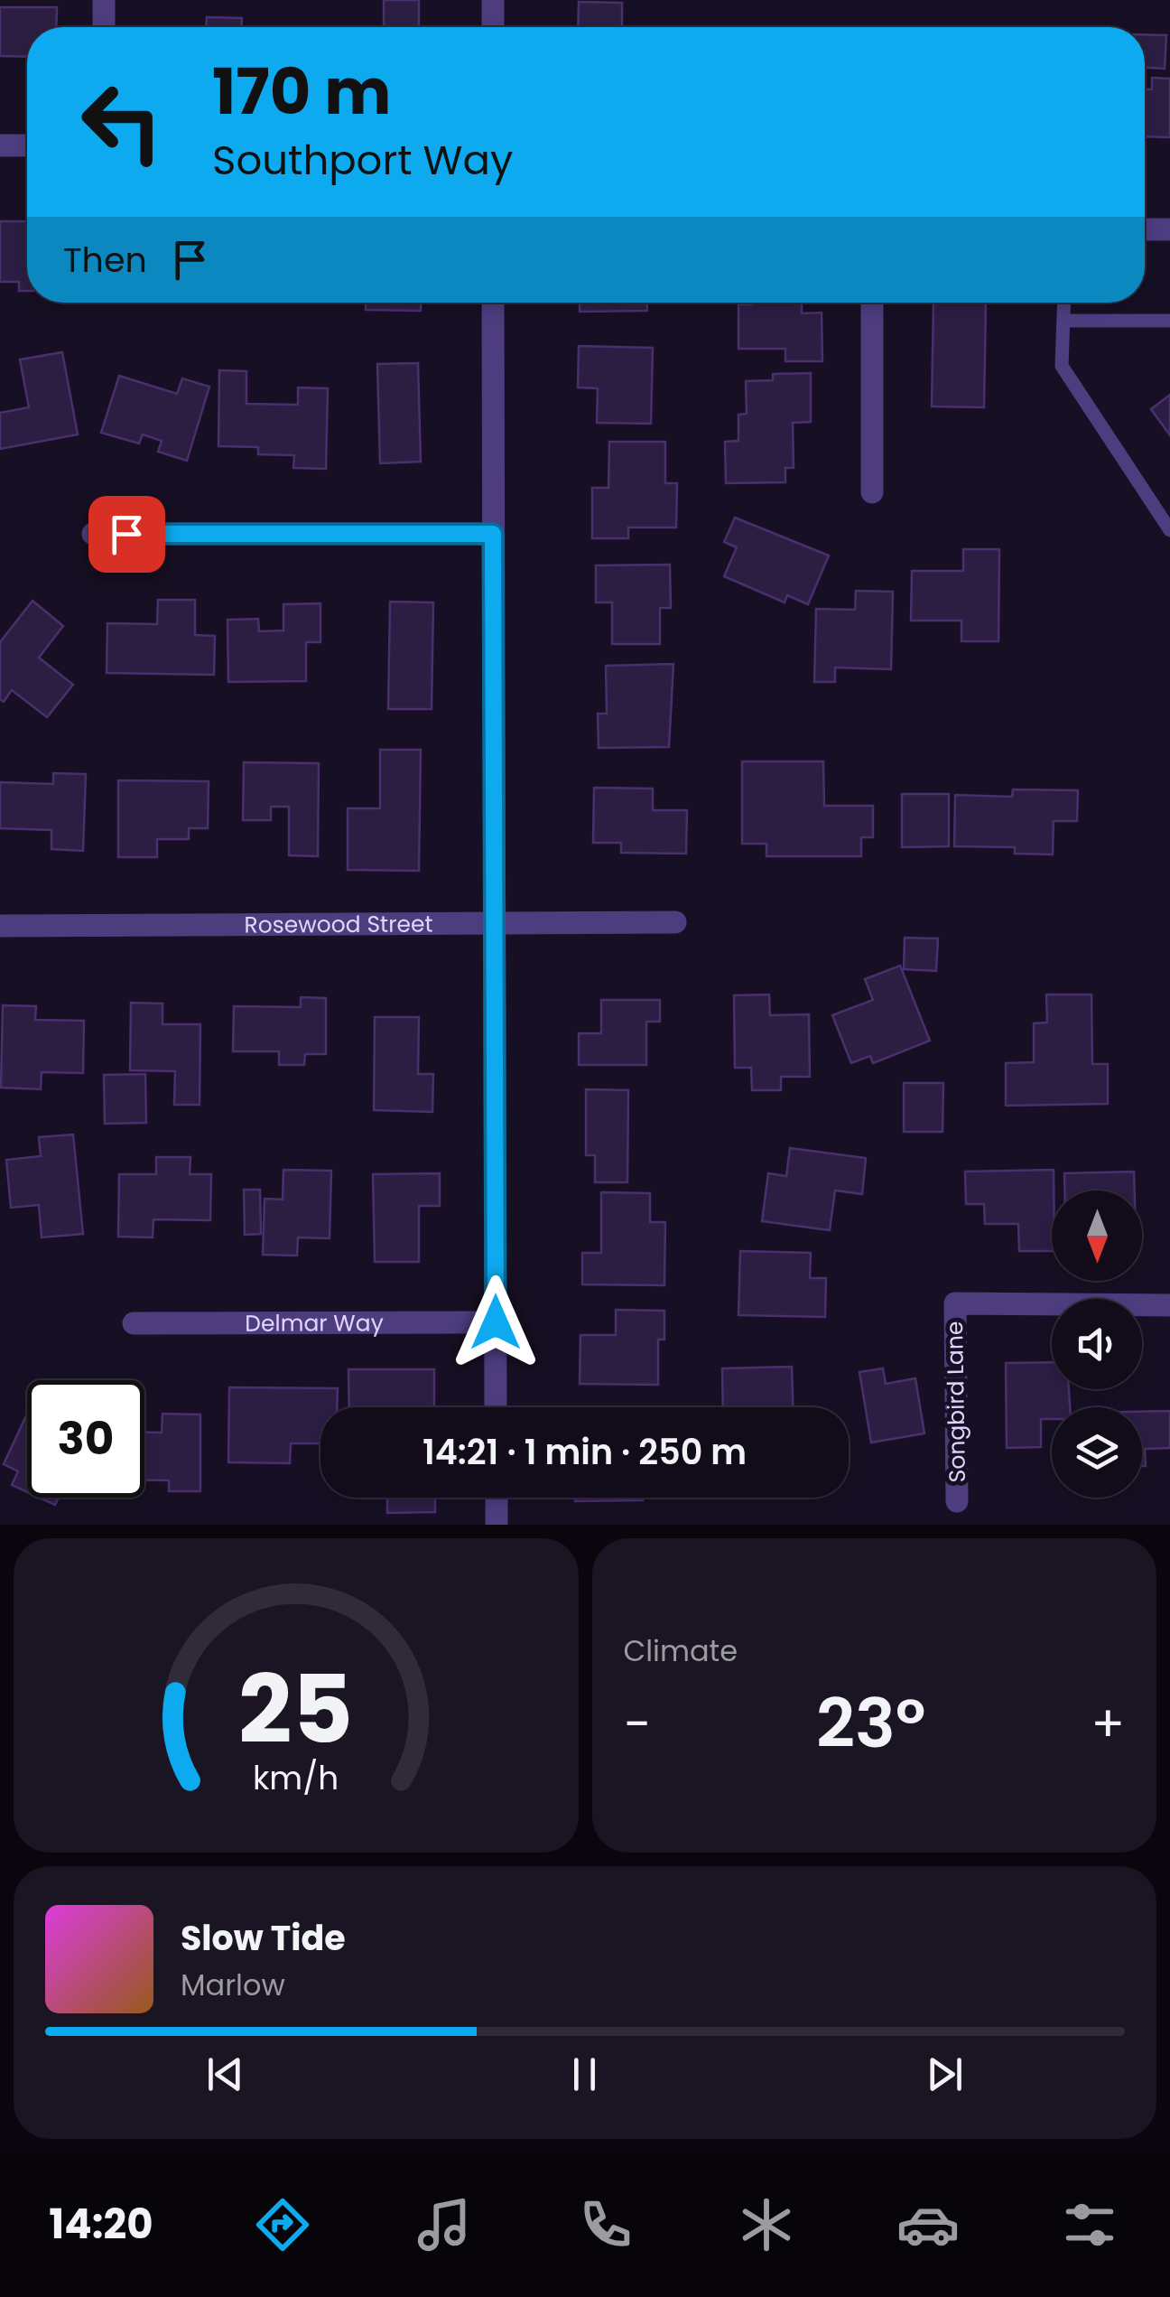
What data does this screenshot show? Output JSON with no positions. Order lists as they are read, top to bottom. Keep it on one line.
{"streets":{"street":["Rosewood Street","Delmar Way","Songbird Lane"]},"north":"bottom","page":{"turn":["170 m","Southport Way"],"then":"Then","limit":"30","trip":"14:21 · 1 min · 250 m","tile":"Climate","heat":["−","23°","+"],"song":["Slow Tide","Marlow"],"tabs":"14:20","gauge":["25","km/h"]}}
